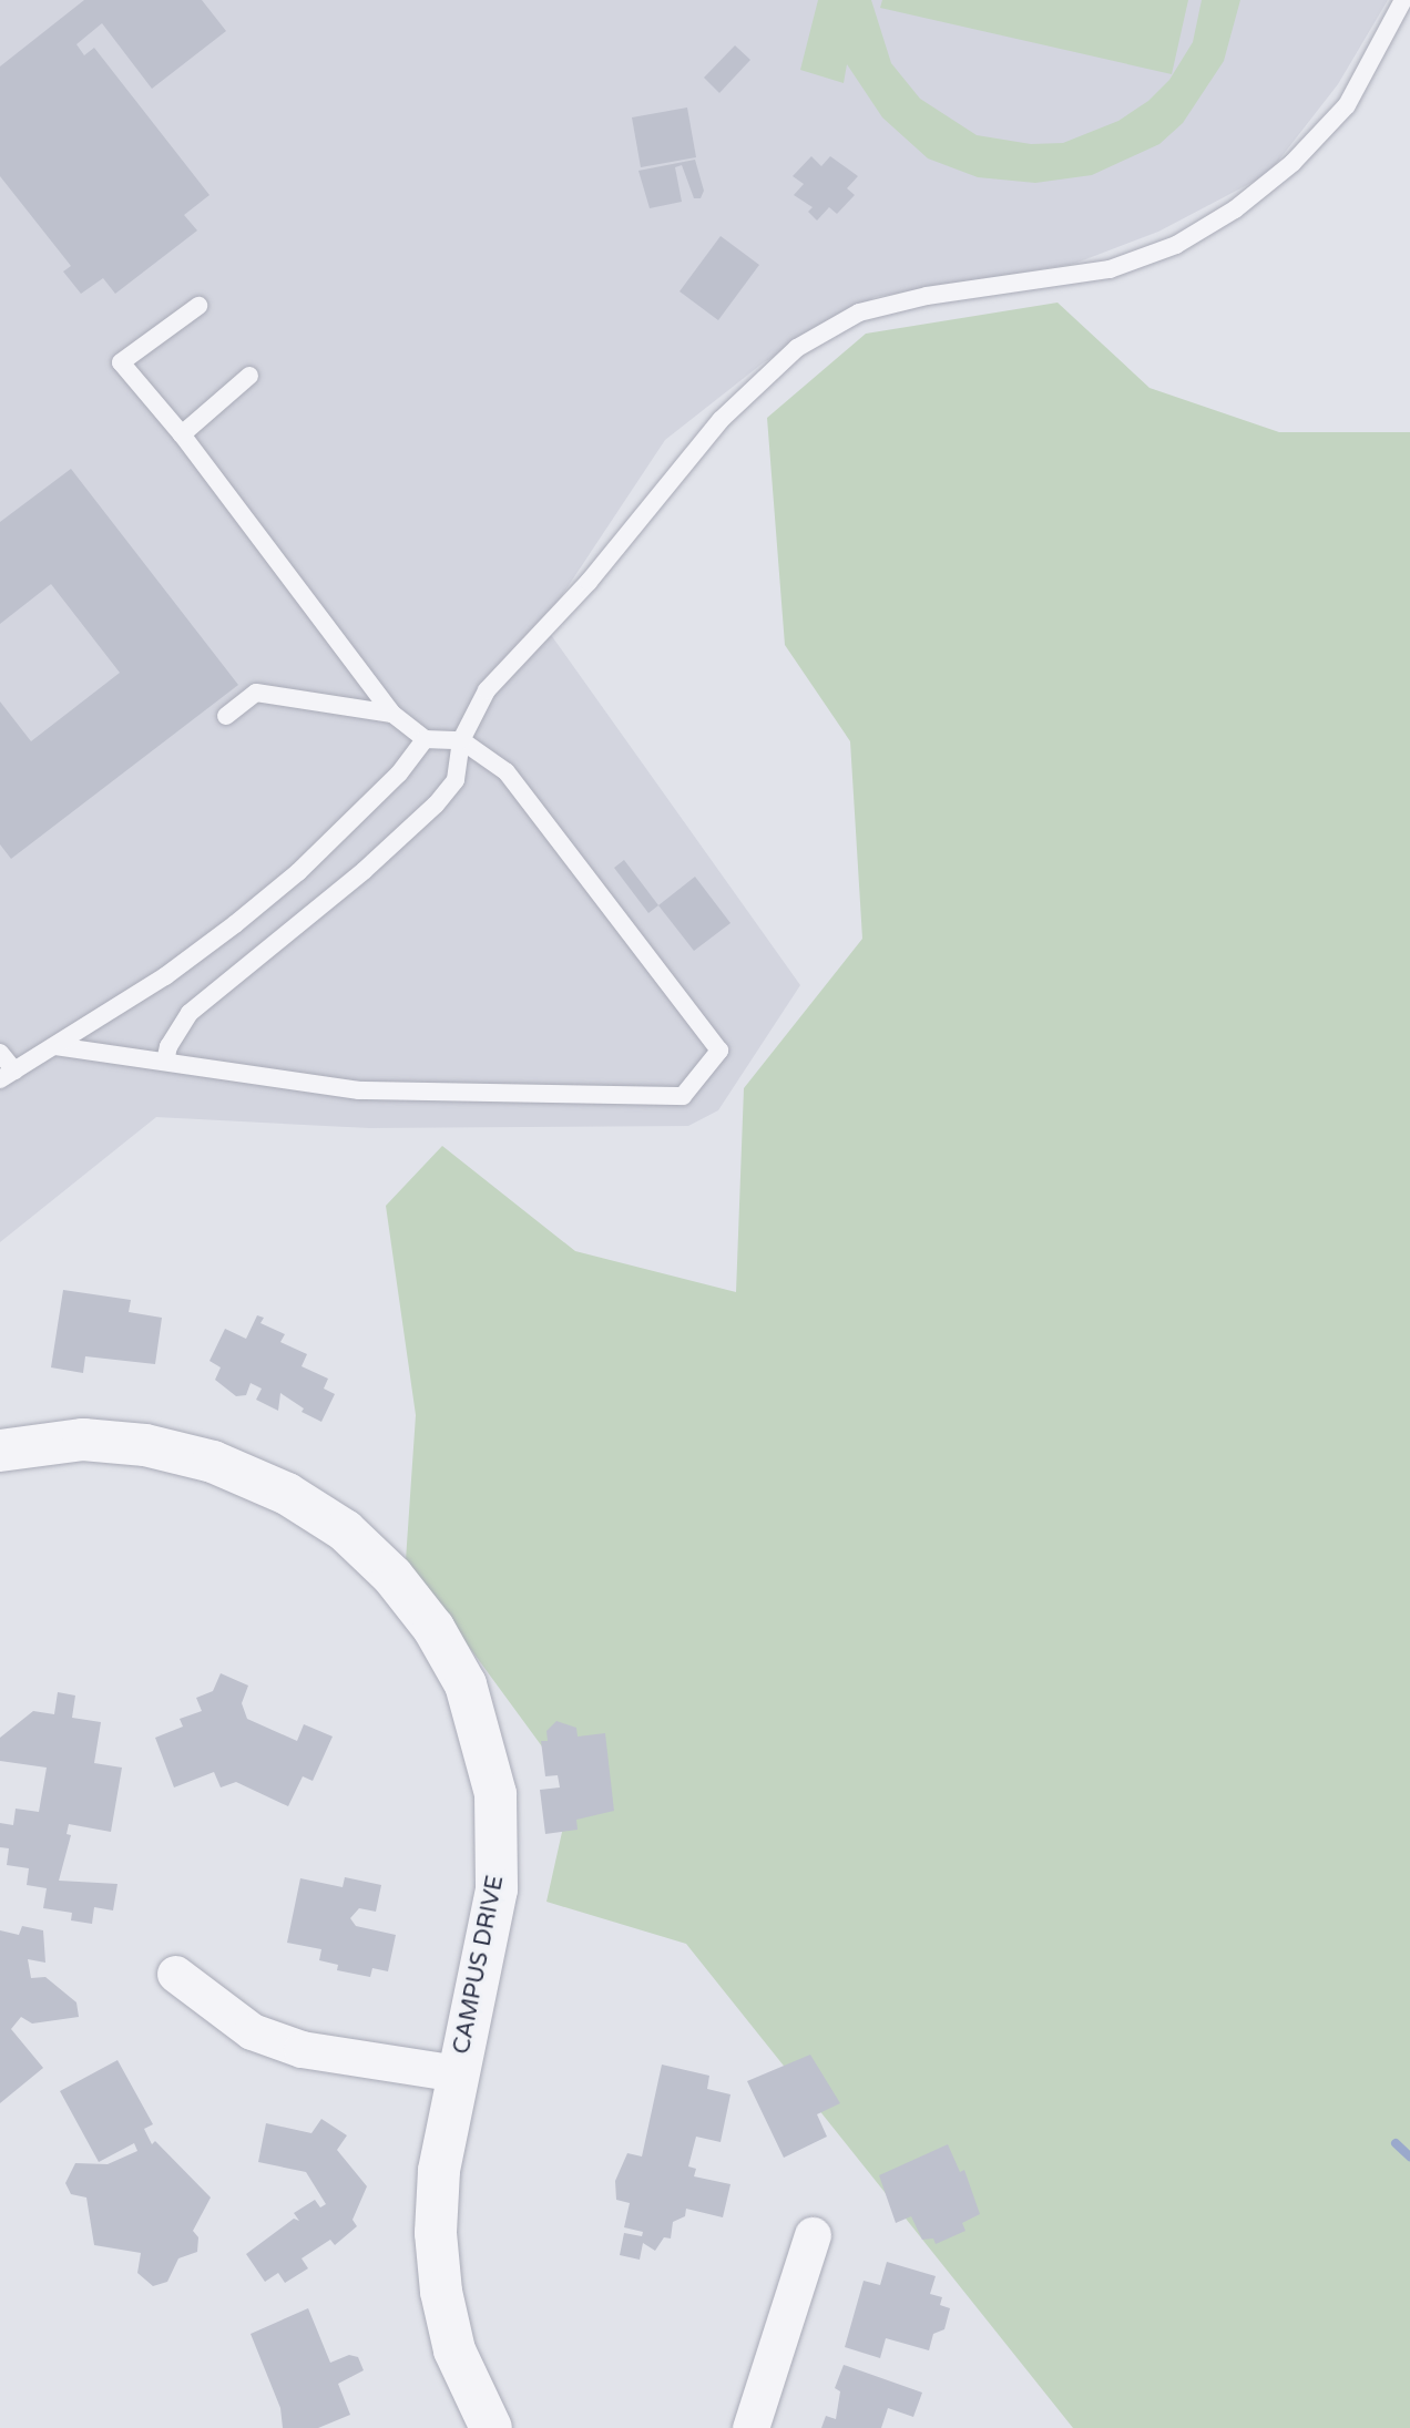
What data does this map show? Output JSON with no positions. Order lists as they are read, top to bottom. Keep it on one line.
{"streets":{"street":["CAMPUS DRIVE"]}}
